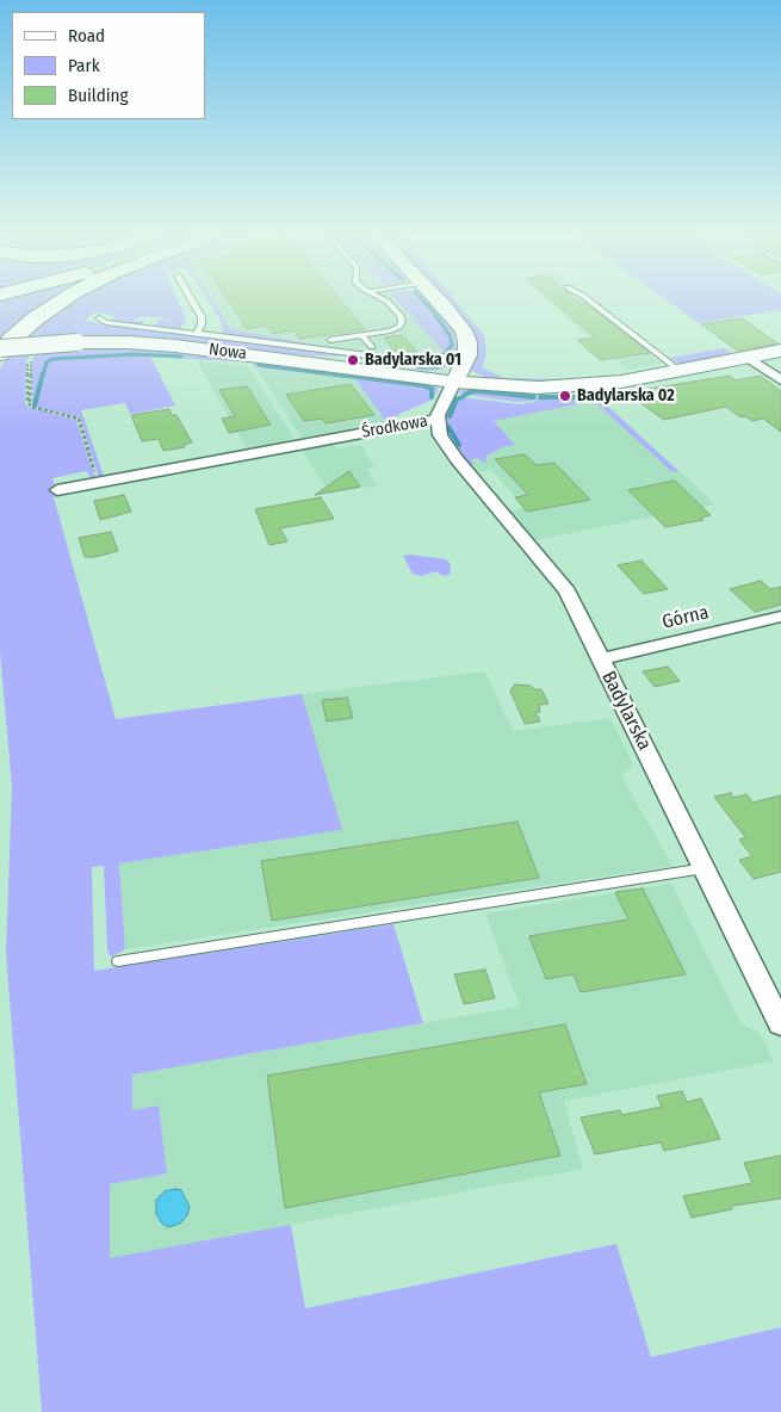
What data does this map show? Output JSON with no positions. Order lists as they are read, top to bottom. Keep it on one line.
{"streets":{"street":["Nowa","Środkowa","Górna","Badylarska"]},"crossings":[["Nowa","Środkowa"],["Środkowa","Badylarska"],["Górna","Badylarska"]],"places":["Badylarska 01","Badylarska 02"],"legend":["Road","Park","Building"]}
